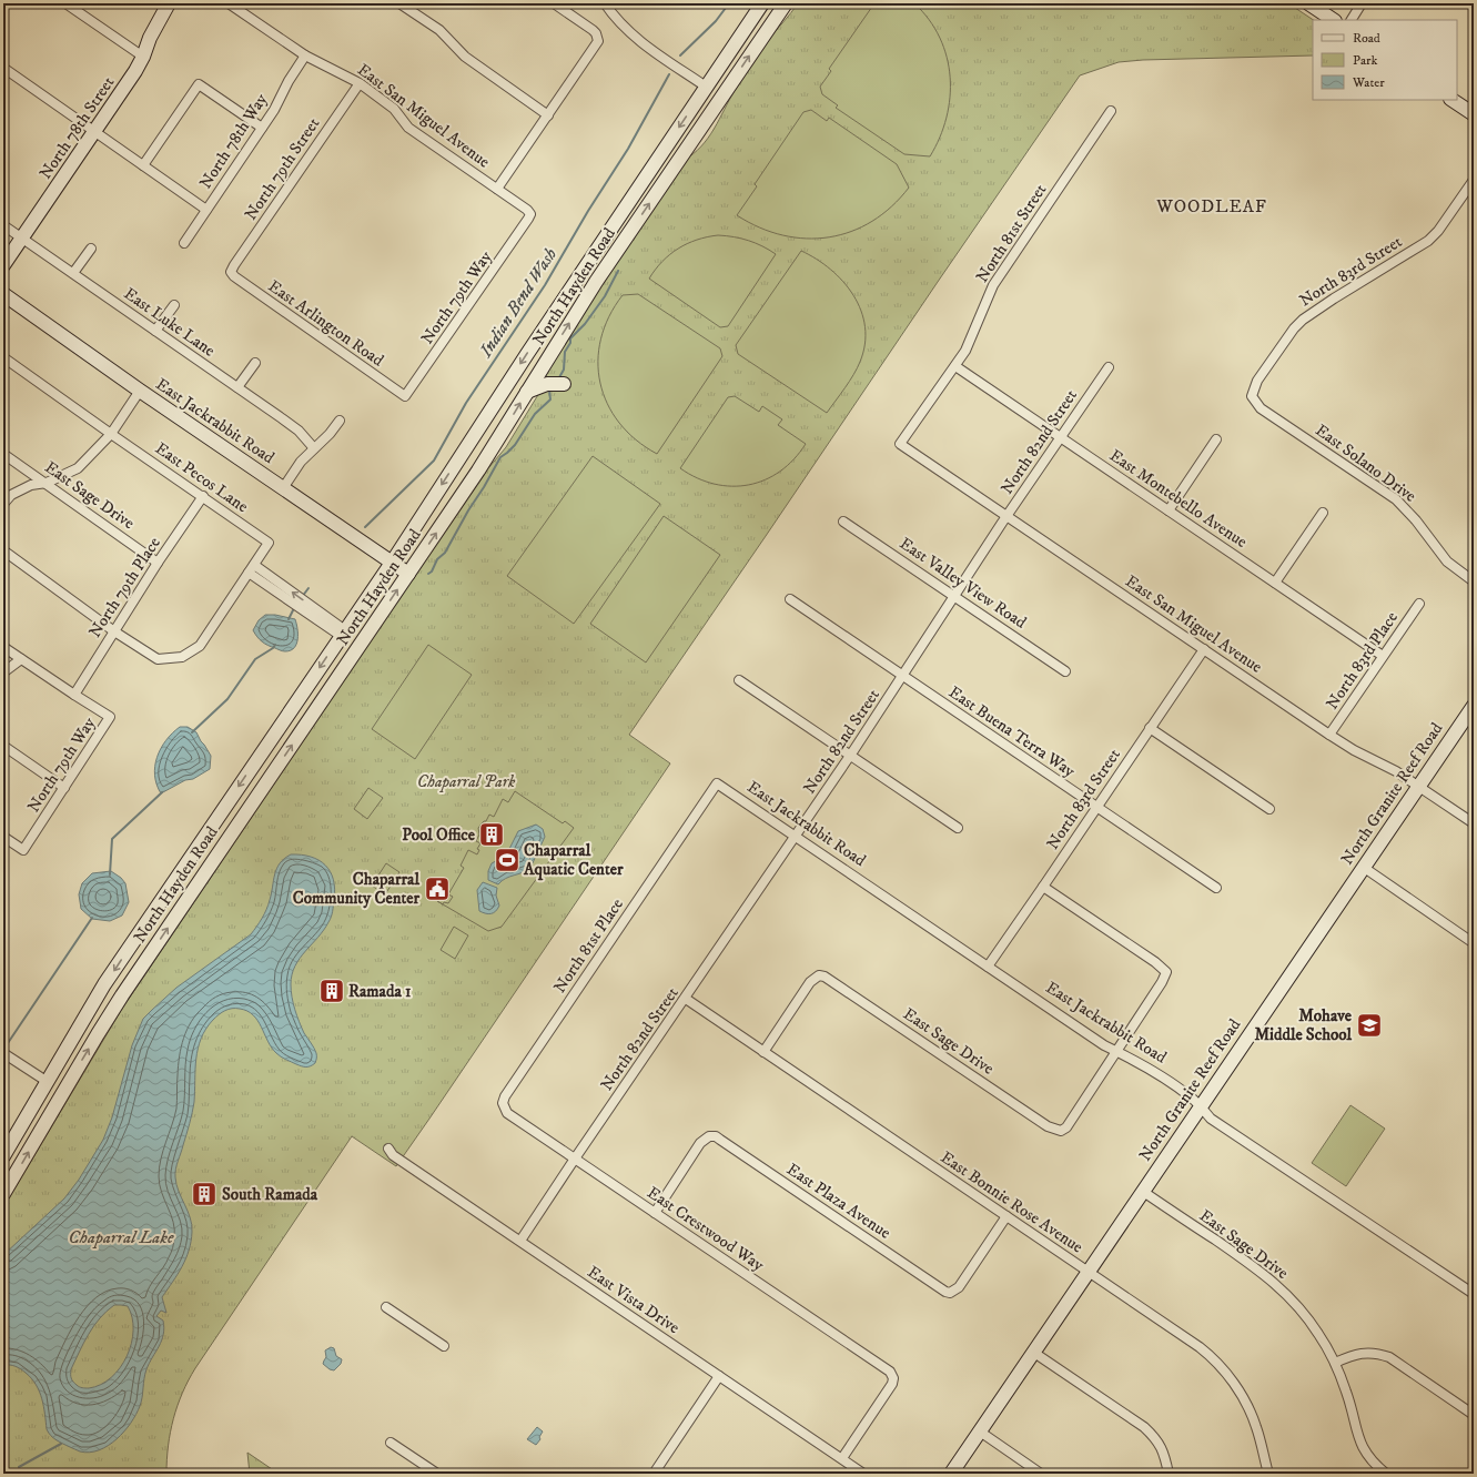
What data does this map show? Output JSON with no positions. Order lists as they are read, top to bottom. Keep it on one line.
{"streets":{"main road":["North 78th Street","North Hayden Road","East Jackrabbit Road","North Granite Reef Road"],"street":["East San Miguel Avenue","North 78th Way","North 79th Street","North 81st Street","North 83rd Street","North 79th Way","East Luke Lane","East Arlington Road","North 82nd Street","East Solano Drive","East Pecos Lane","East Sage Drive","East Montebello Avenue","East Valley View Road","North 79th Place","North 83rd Place","East Buena Terra Way","North 81st Place","East Plaza Avenue","East Bonnie Rose Avenue","East Crestwood Way","East Vista Drive"]},"crossings":[["East San Miguel Avenue","North 78th Way"],["East San Miguel Avenue","North 79th Street"],["East San Miguel Avenue","North 81st Street"],["East San Miguel Avenue","North 83rd Street"],["East San Miguel Avenue","North 79th Way"],["East San Miguel Avenue","North 82nd Street"],["East San Miguel Avenue","North 83rd Place"],["East San Miguel Avenue","North Granite Reef Road"],["North 78th Street","East Luke Lane"],["North 79th Street","East Arlington Road"],["North 81st Street","East Montebello Avenue"],["North 83rd Street","East Jackrabbit Road"],["North 83rd Street","East Solano Drive"],["North 83rd Street","East Buena Terra Way"],["North Hayden Road","East Jackrabbit Road"],["North 79th Way","East Arlington Road"],["North 79th Way","North 79th Place"],["East Jackrabbit Road","North 82nd Street"],["East Jackrabbit Road","East Sage Drive"],["East Jackrabbit Road","North Granite Reef Road"],["East Jackrabbit Road","North 81st Place"],["North 82nd Street","East Montebello Avenue"],["North 82nd Street","East Valley View Road"],["North 82nd Street","East Buena Terra Way"],["North 82nd Street","East Bonnie Rose Avenue"],["North 82nd Street","East Crestwood Way"],["North 82nd Street","East Vista Drive"],["East Pecos Lane","North 79th Place"],["East Sage Drive","North 79th Place"],["East Sage Drive","North Granite Reef Road"],["East Sage Drive","East Bonnie Rose Avenue"],["East Montebello Avenue","North 83rd Place"],["North Granite Reef Road","East Bonnie Rose Avenue"],["North 81st Place","East Crestwood Way"],["East Plaza Avenue","East Bonnie Rose Avenue"],["East Plaza Avenue","East Crestwood Way"],["East Crestwood Way","East Vista Drive"]],"districts":["WOODLEAF"],"water":["Indian Bend Wash","Chaparral Lake"],"parks":["Chaparral Park"],"places":{"building":["Pool Office","Ramada 1","South Ramada"],"sports":["Chaparral Aquatic Center"],"public building":["Chaparral Community Center"],"school or university":["Mohave Middle School"]},"legend":["Road","Park","Water"]}
